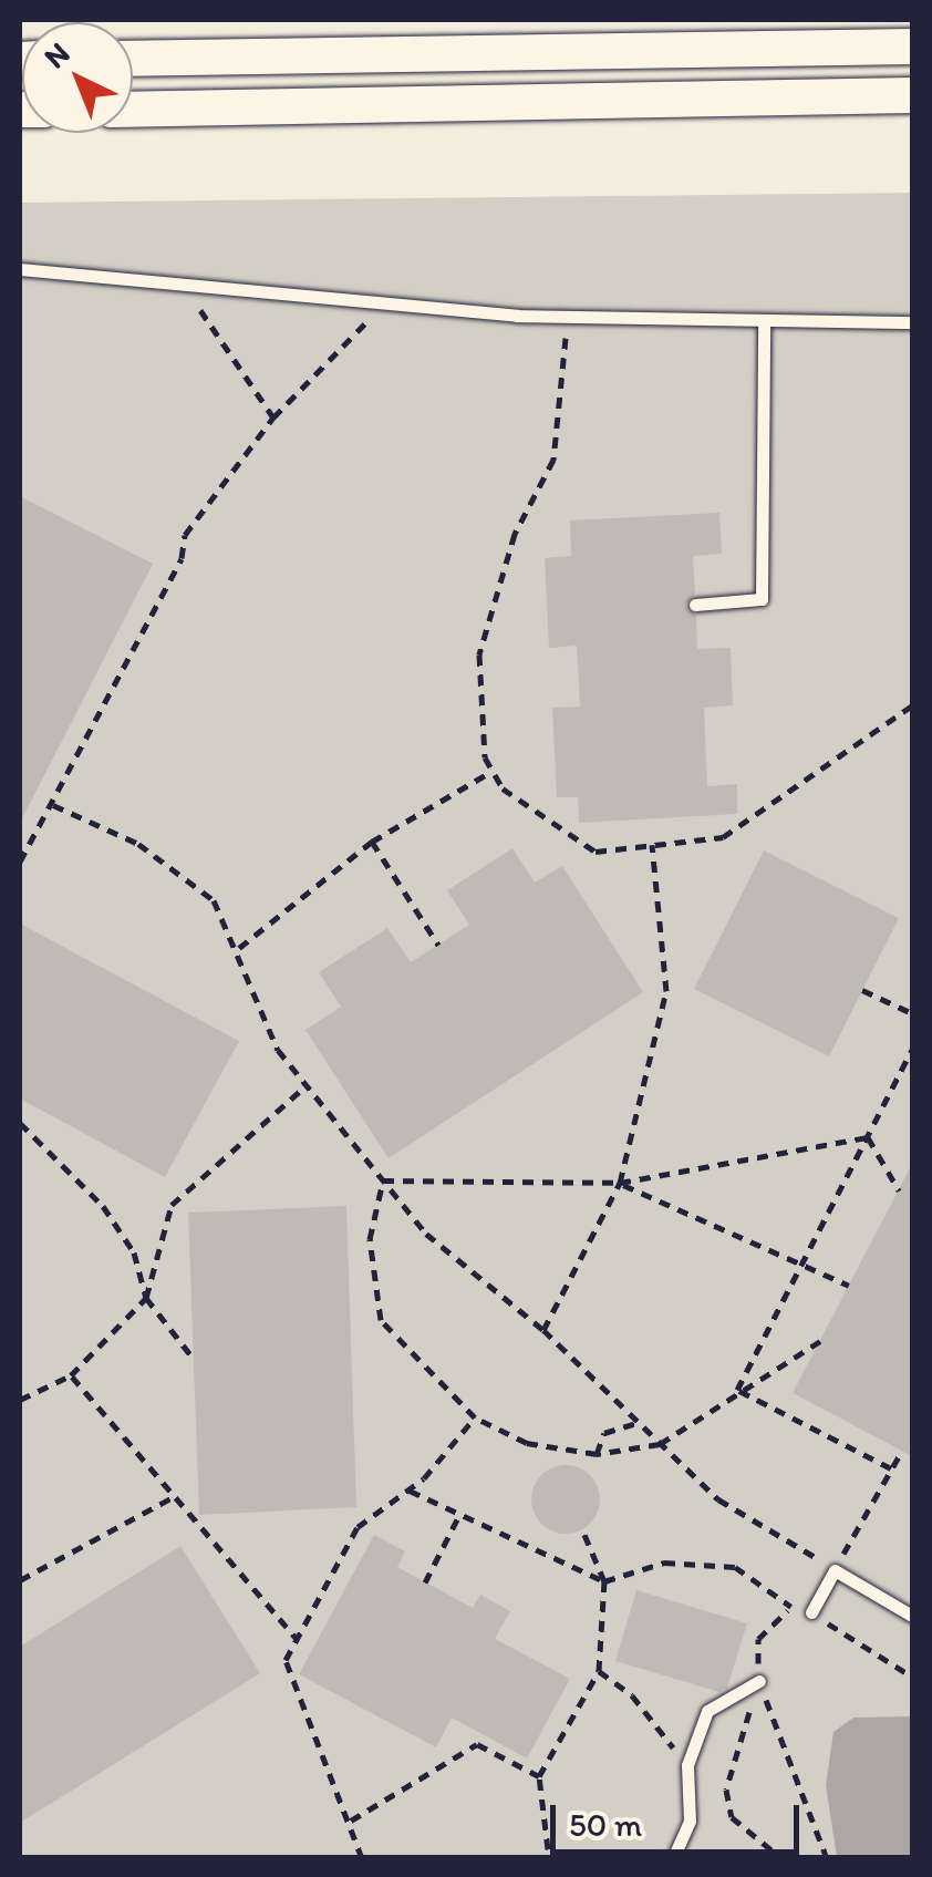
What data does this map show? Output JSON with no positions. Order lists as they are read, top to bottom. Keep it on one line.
{"scale_bar":"50 m","north":"top left"}
